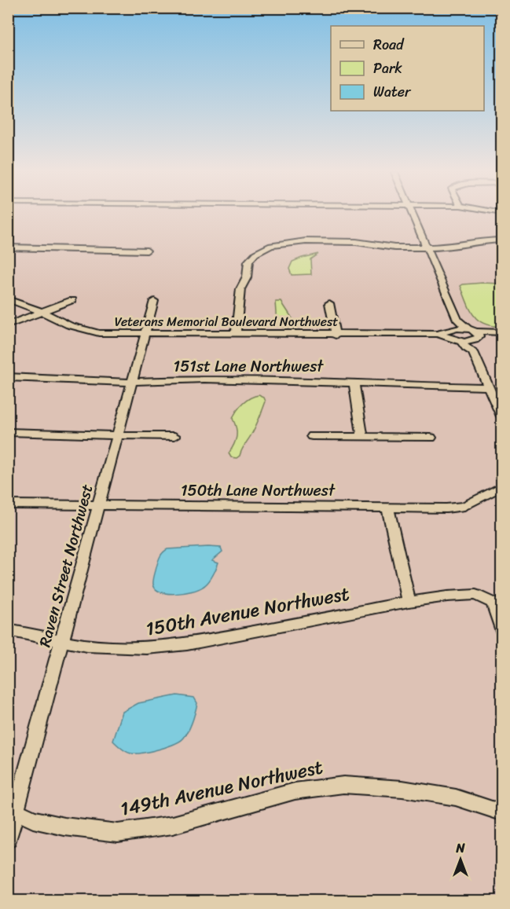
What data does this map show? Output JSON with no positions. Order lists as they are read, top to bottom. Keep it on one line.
{"streets":{"street":["Veterans Memorial Boulevard Northwest","151st Lane Northwest","150th Lane Northwest","Raven Street Northwest","150th Avenue Northwest","149th Avenue Northwest"]},"crossings":[["Veterans Memorial Boulevard Northwest","Raven Street Northwest"],["151st Lane Northwest","Raven Street Northwest"],["150th Lane Northwest","Raven Street Northwest"],["Raven Street Northwest","150th Avenue Northwest"],["Raven Street Northwest","149th Avenue Northwest"]],"legend":["Road","Park","Water"],"north":"top"}
